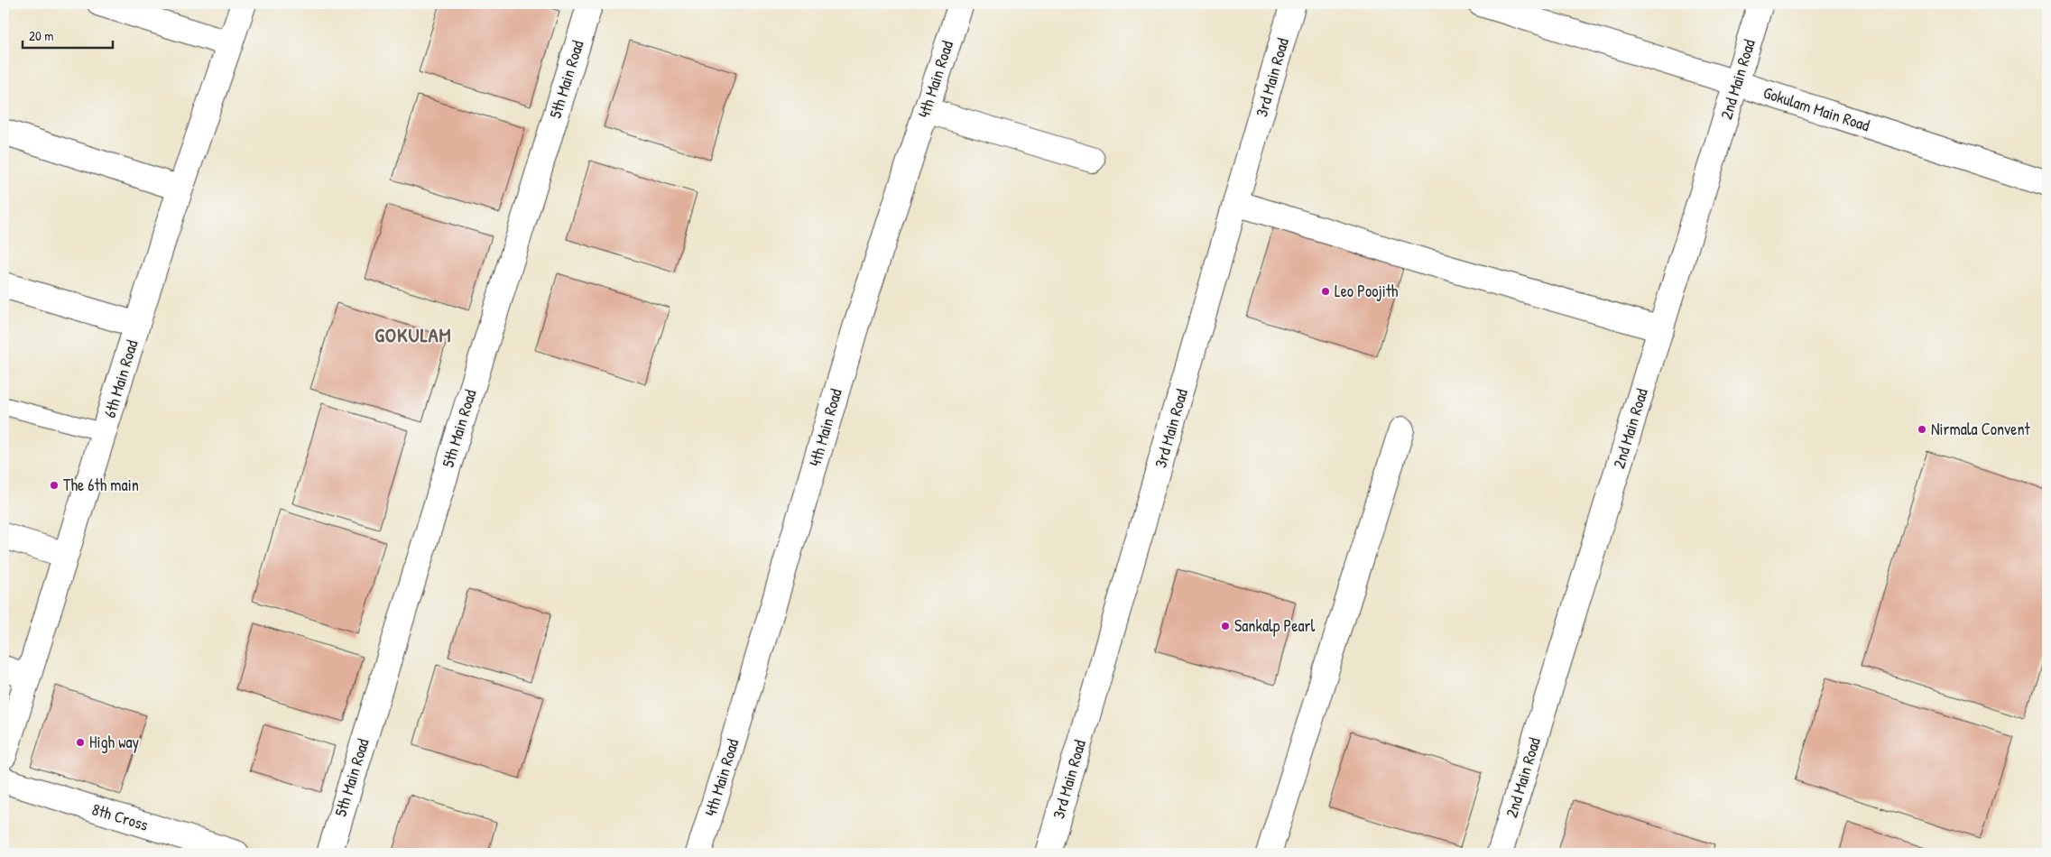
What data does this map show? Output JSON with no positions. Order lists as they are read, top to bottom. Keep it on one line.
{"streets":{"street":["3rd Main Road","5th Main Road","4th Main Road","2nd Main Road","Gokulam Main Road","6th Main Road","8th Cross"]},"crossings":[["2nd Main Road","Gokulam Main Road"]],"districts":["GOKULAM"],"places":["Leo Poojith","Nirmala Convent","The 6th main","Sankalp Pearl","High way"],"scale_bar":"20 m"}
